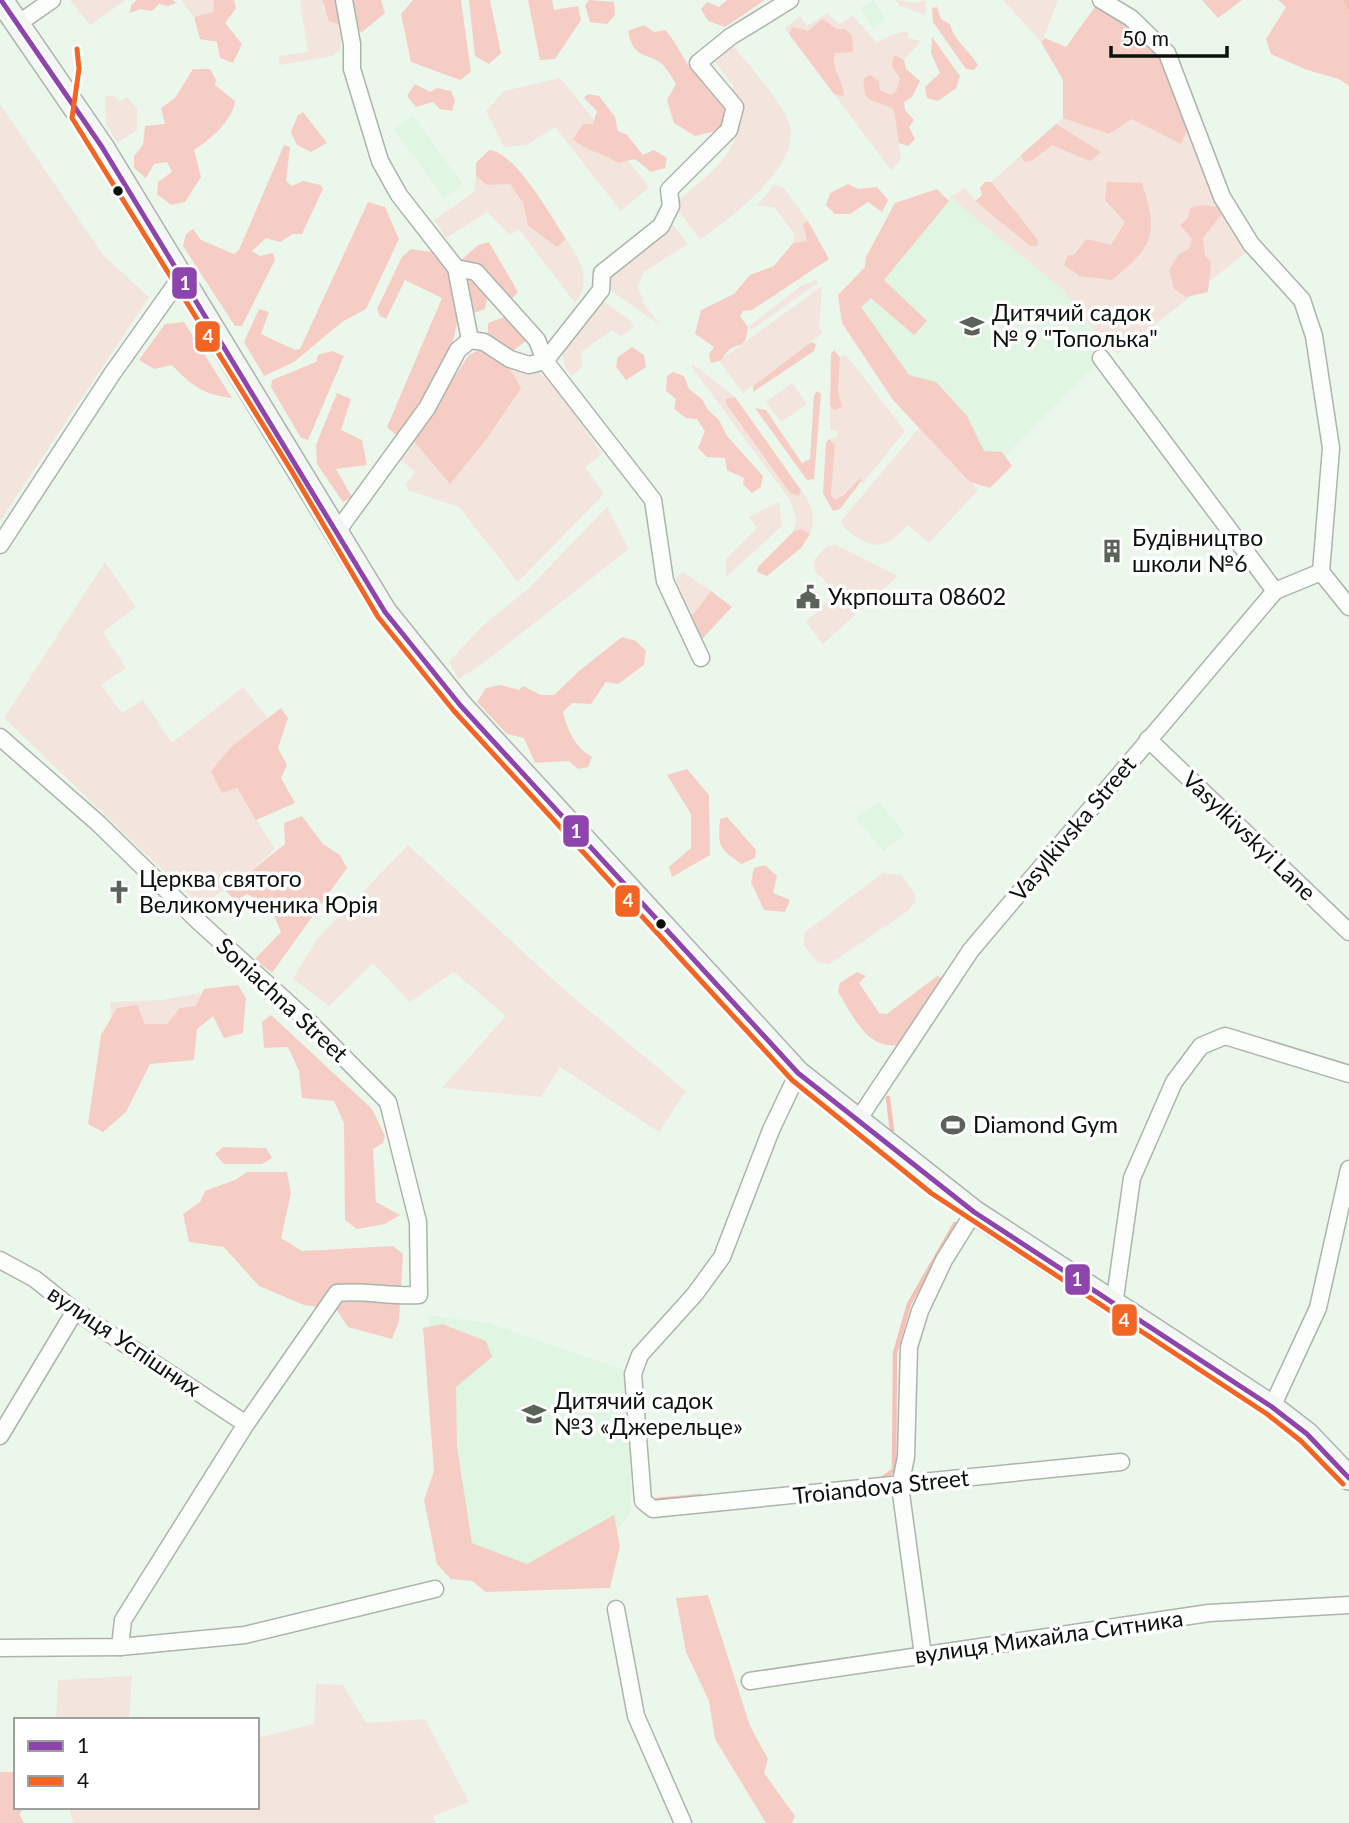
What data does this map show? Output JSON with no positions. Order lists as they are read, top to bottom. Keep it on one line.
{"streets":{"street":["Vasylkivska Street","Vasylkivskyi Lane","Soniachna Street","вулиця Успішних","Troiandova Street","вулиця Михайла Ситника"]},"crossings":[["Vasylkivska Street","Vasylkivskyi Lane"],["Soniachna Street","вулиця Успішних"]],"places":{"school or university":["Дитячий садок № 9 \"Тополька\"","Дитячий садок №3 «Джерельце»"],"building":["Будівництво школи №6"],"public building":["Укрпошта 08602"],"church":["Церква святого Великомученика Юрія"],"sports":["Diamond Gym"]},"lines":["transit line 1","transit line 4"],"legend":["1","4"],"scale_bar":"50 m"}
